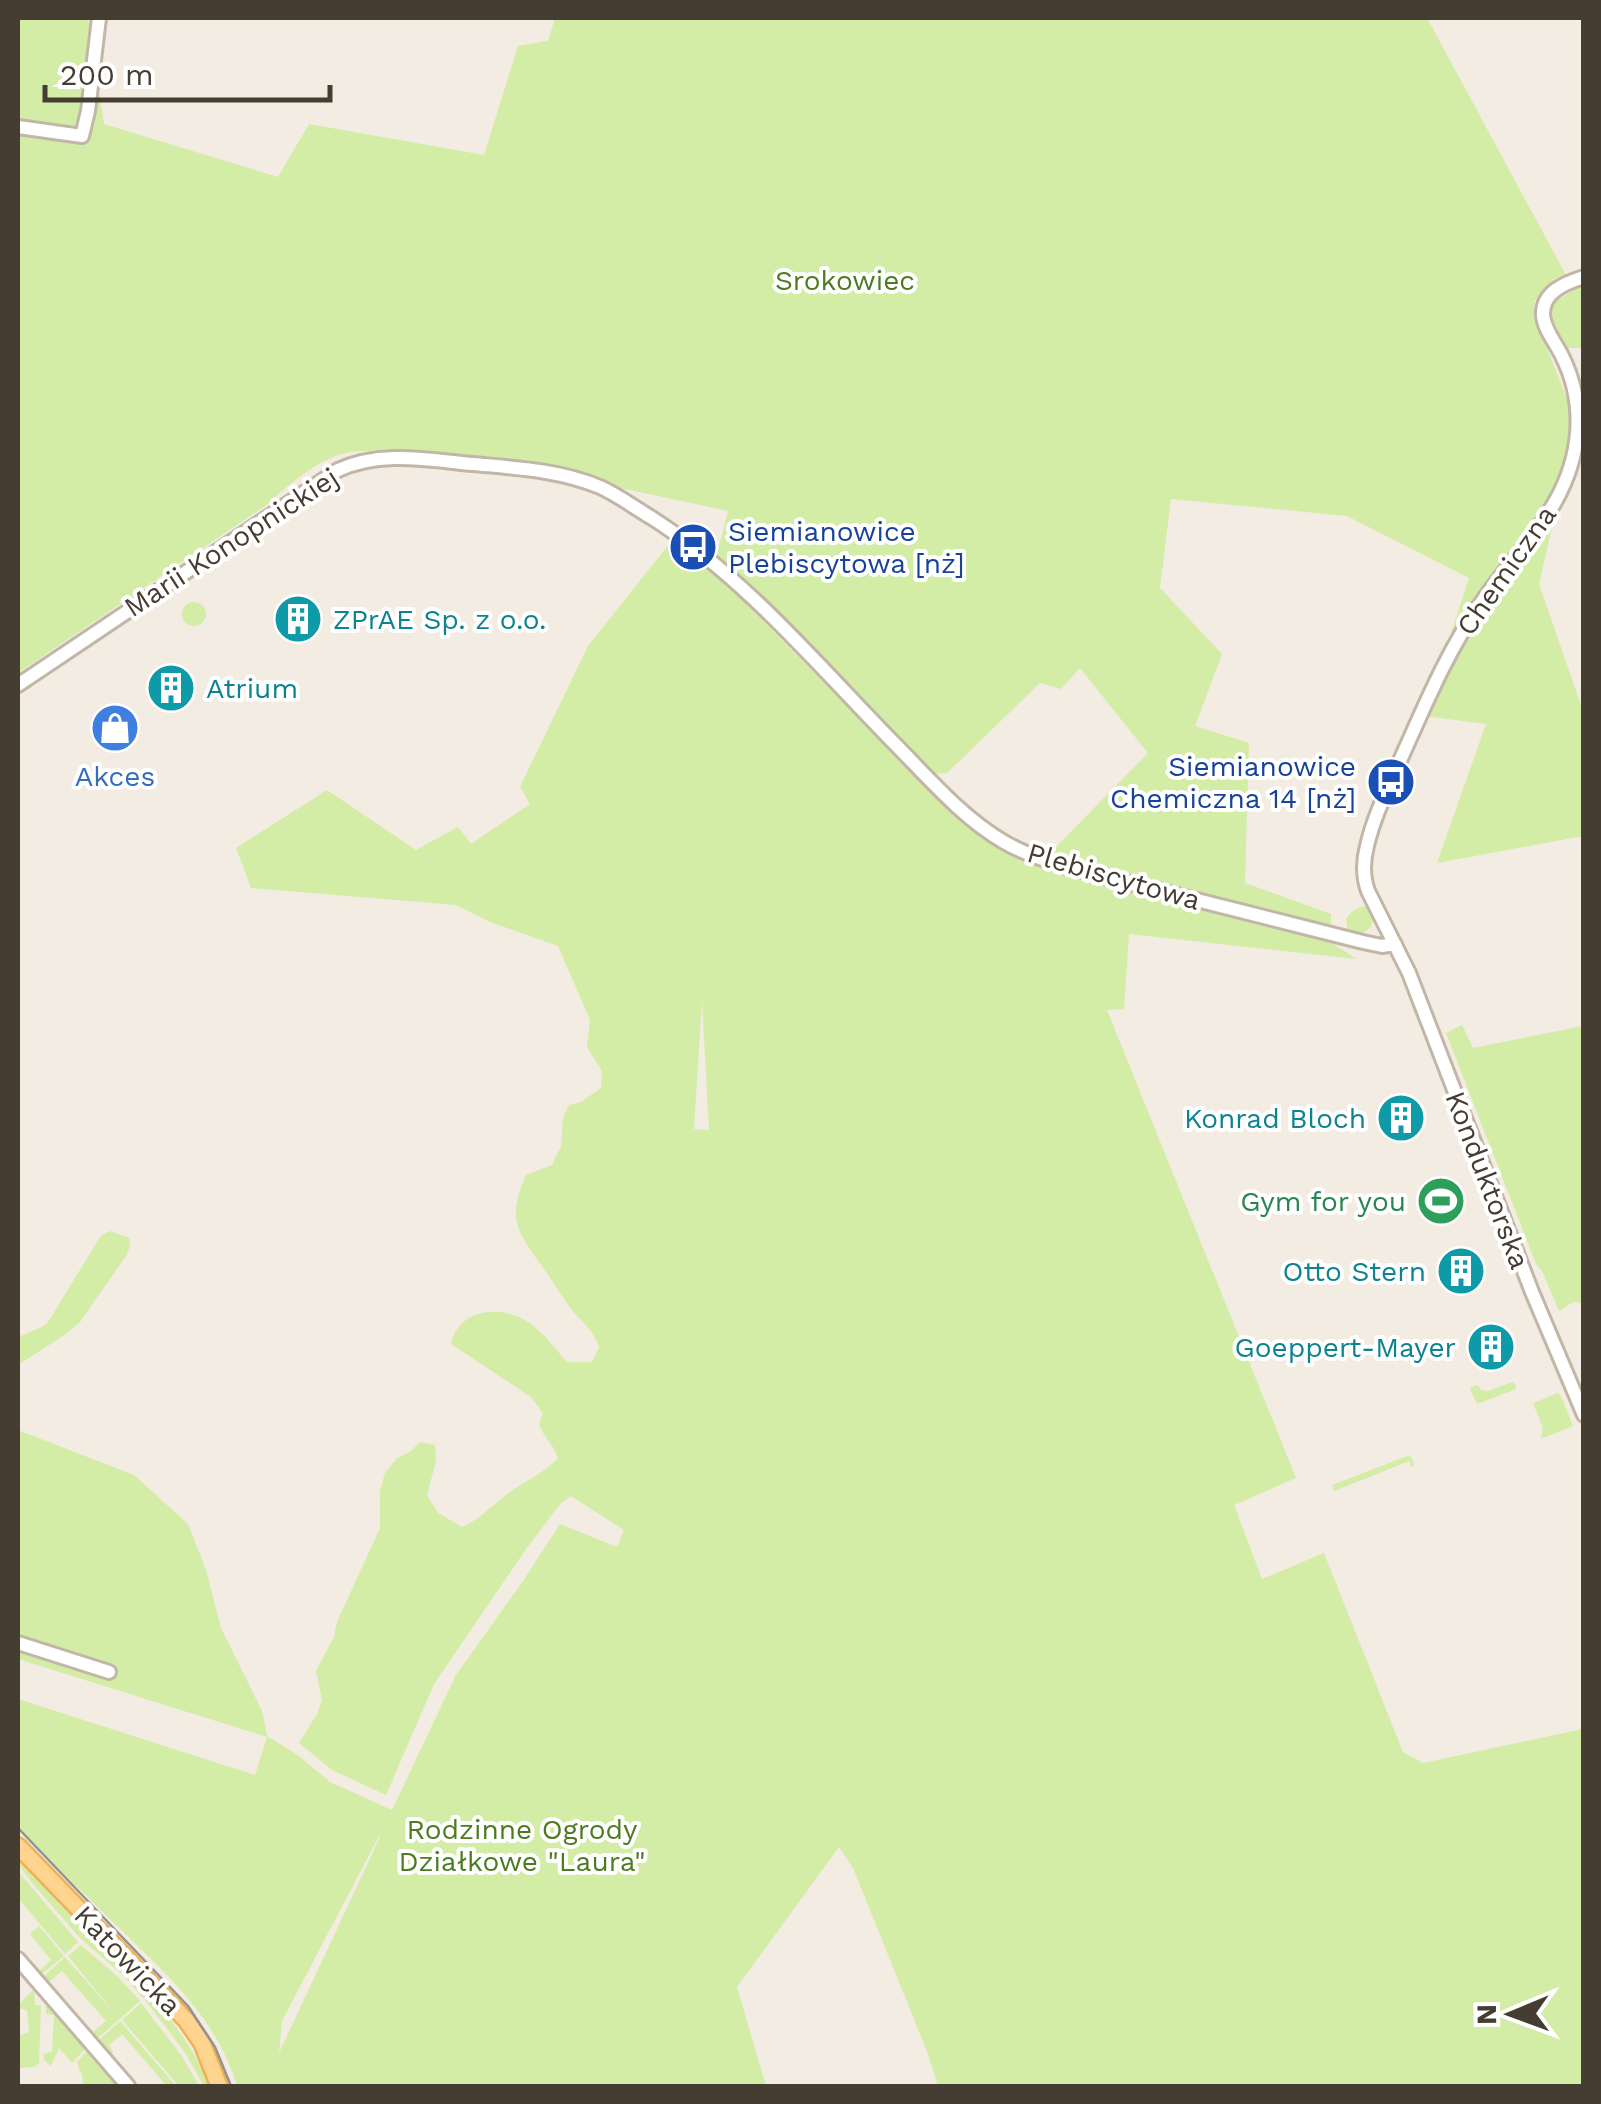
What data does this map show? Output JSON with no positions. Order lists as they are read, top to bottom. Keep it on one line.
{"streets":{"main road":["Katowicka"],"street":["Marii Konopnickiej","Chemiczna","Plebiscytowa","Konduktorska"]},"crossings":[["Marii Konopnickiej","Plebiscytowa"],["Chemiczna","Konduktorska"]],"parks":["Srokowiec","Rodzinne Ogrody Działkowe \"Laura\""],"places":{"bus stop":["Siemianowice Plebiscytowa [nż]","Siemianowice Chemiczna 14 [nż]"],"building":["ZPrAE Sp. z o.o.","Atrium","Konrad Bloch","Otto Stern","Goeppert-Mayer"],"shop":["Akces"],"sports":["Gym for you"]},"scale_bar":"200 m","north":"left"}
